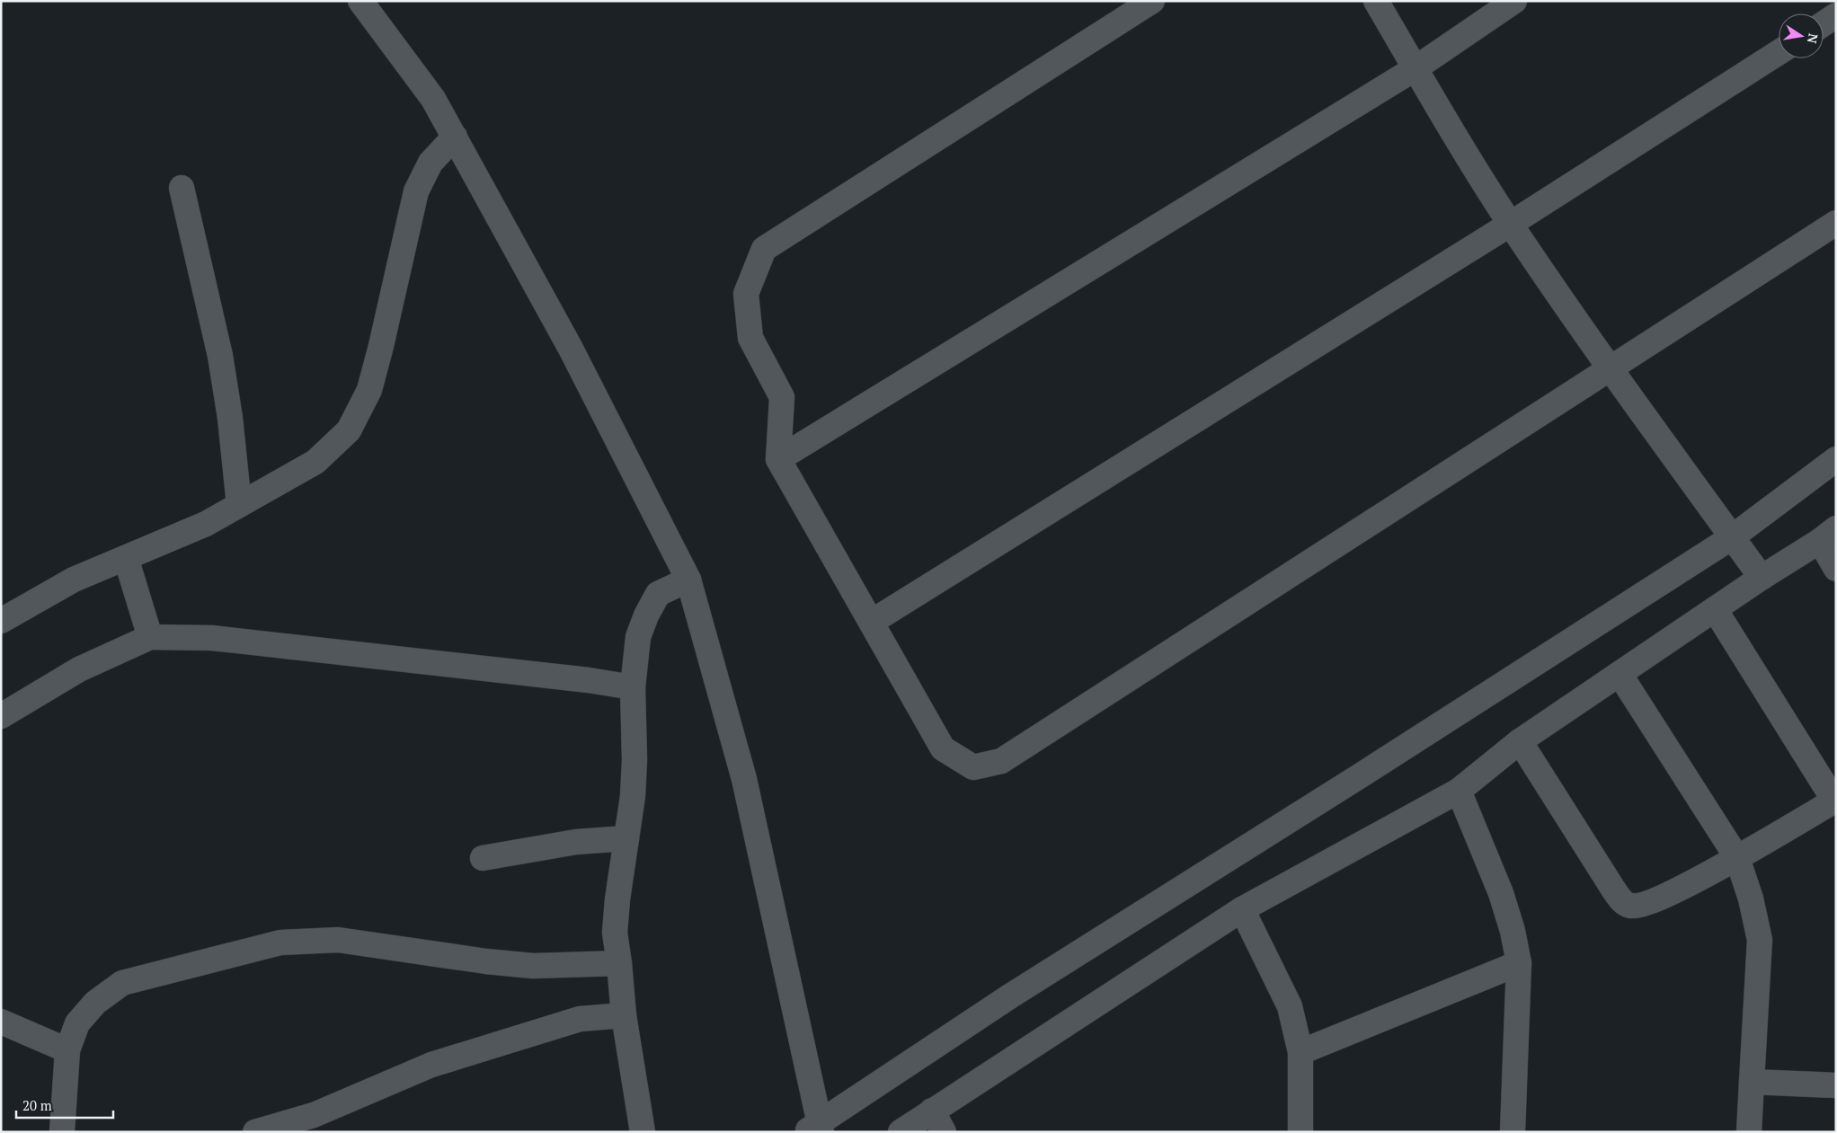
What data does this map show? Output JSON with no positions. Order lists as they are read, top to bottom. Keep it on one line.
{"scale_bar":"20 m","north":"right"}
